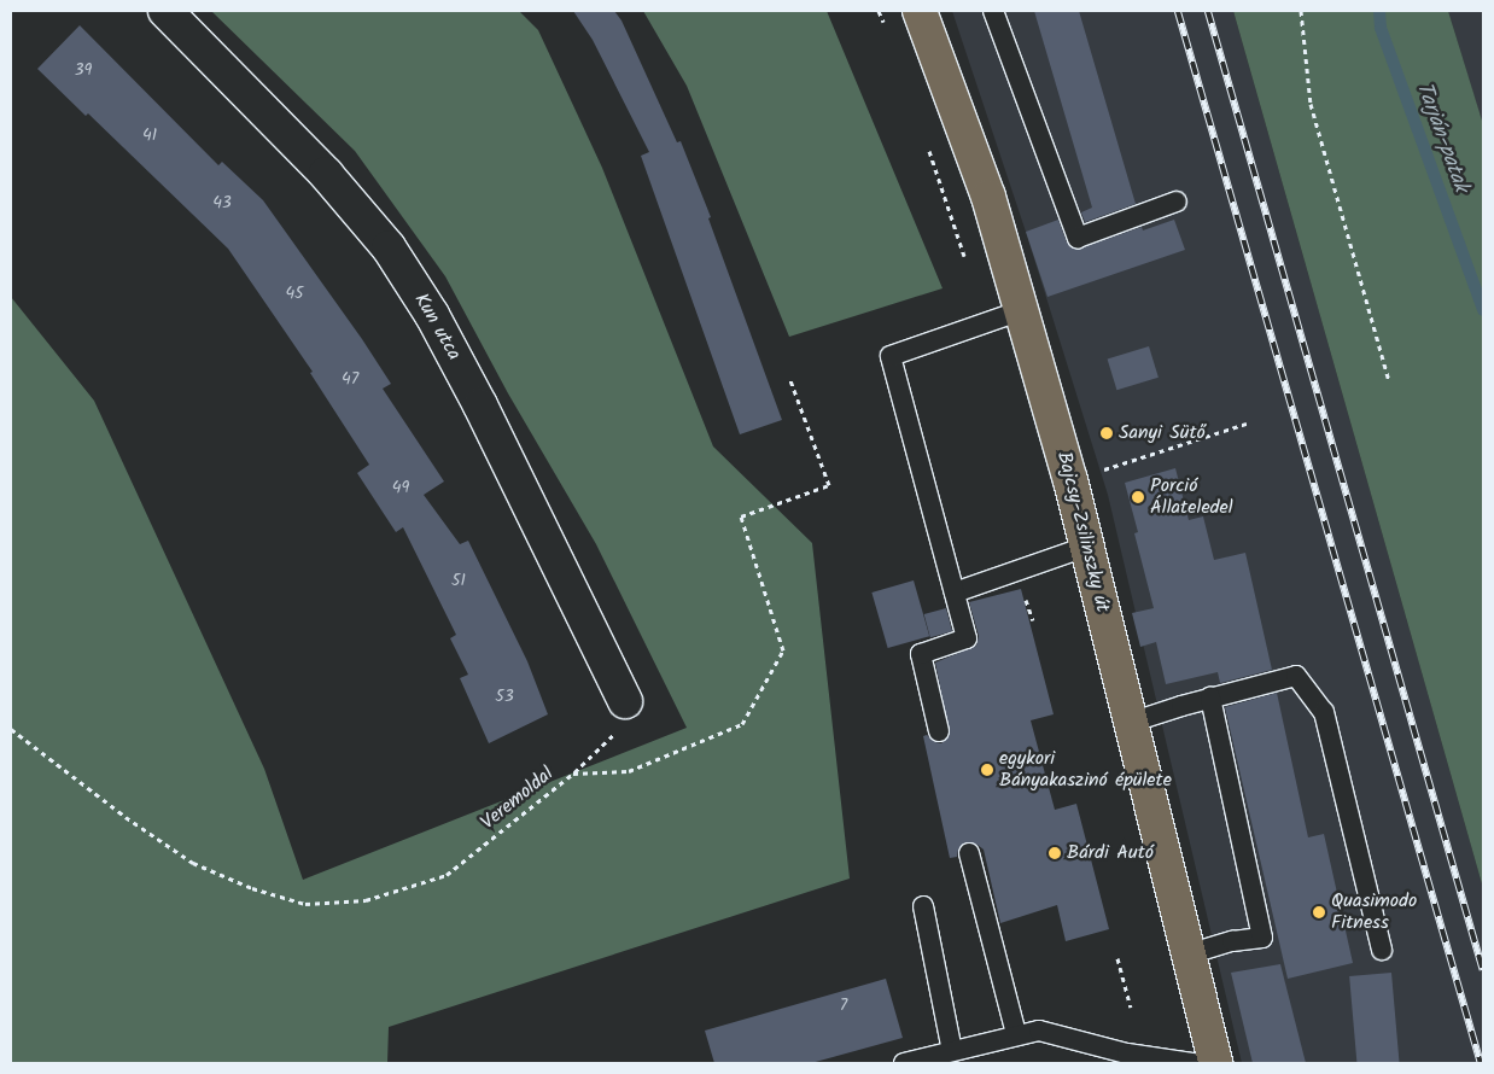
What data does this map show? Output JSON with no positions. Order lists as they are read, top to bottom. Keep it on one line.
{"streets":{"main road":["Bajcsy-Zsilinszky út"],"street":["Kun utca"],"path":["Veremoldal"]},"water":["Tarján-patak"],"places":["Sanyi Sütő","Porció Állateledel","egykori Bányakaszinó épülete","Bárdi Autó","Quasimodo Fitness"],"house_numbers":["39","41","43","45","47","49","51","53","7"]}
